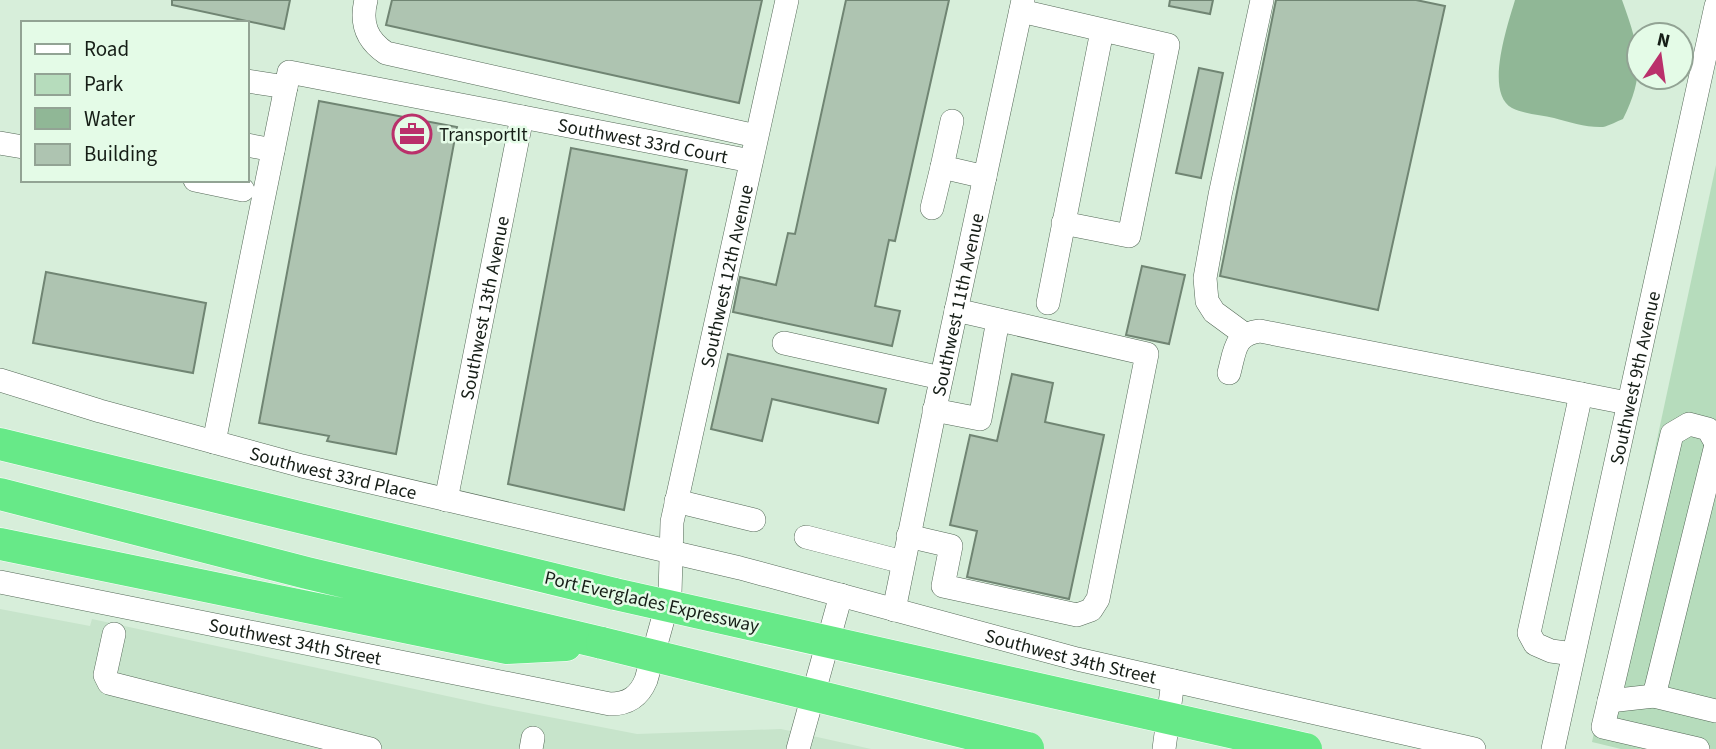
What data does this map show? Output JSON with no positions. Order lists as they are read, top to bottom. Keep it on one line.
{"streets":{"highway":["Port Everglades Expressway"],"street":["Southwest 33rd Court","Southwest 12th Avenue","Southwest 11th Avenue","Southwest 13th Avenue","Southwest 9th Avenue","Southwest 33rd Place","Southwest 34th Street"]},"crossings":[["Southwest 33rd Court","Southwest 12th Avenue"],["Southwest 33rd Court","Southwest 13th Avenue"],["Southwest 12th Avenue","Southwest 33rd Place"],["Southwest 12th Avenue","Southwest 34th Street"],["Southwest 11th Avenue","Southwest 34th Street"],["Southwest 13th Avenue","Southwest 33rd Place"],["Southwest 33rd Place","Southwest 34th Street"]],"places":{"office":["TransportIt"]},"legend":["Road","Park","Water","Building"],"north":"top"}
